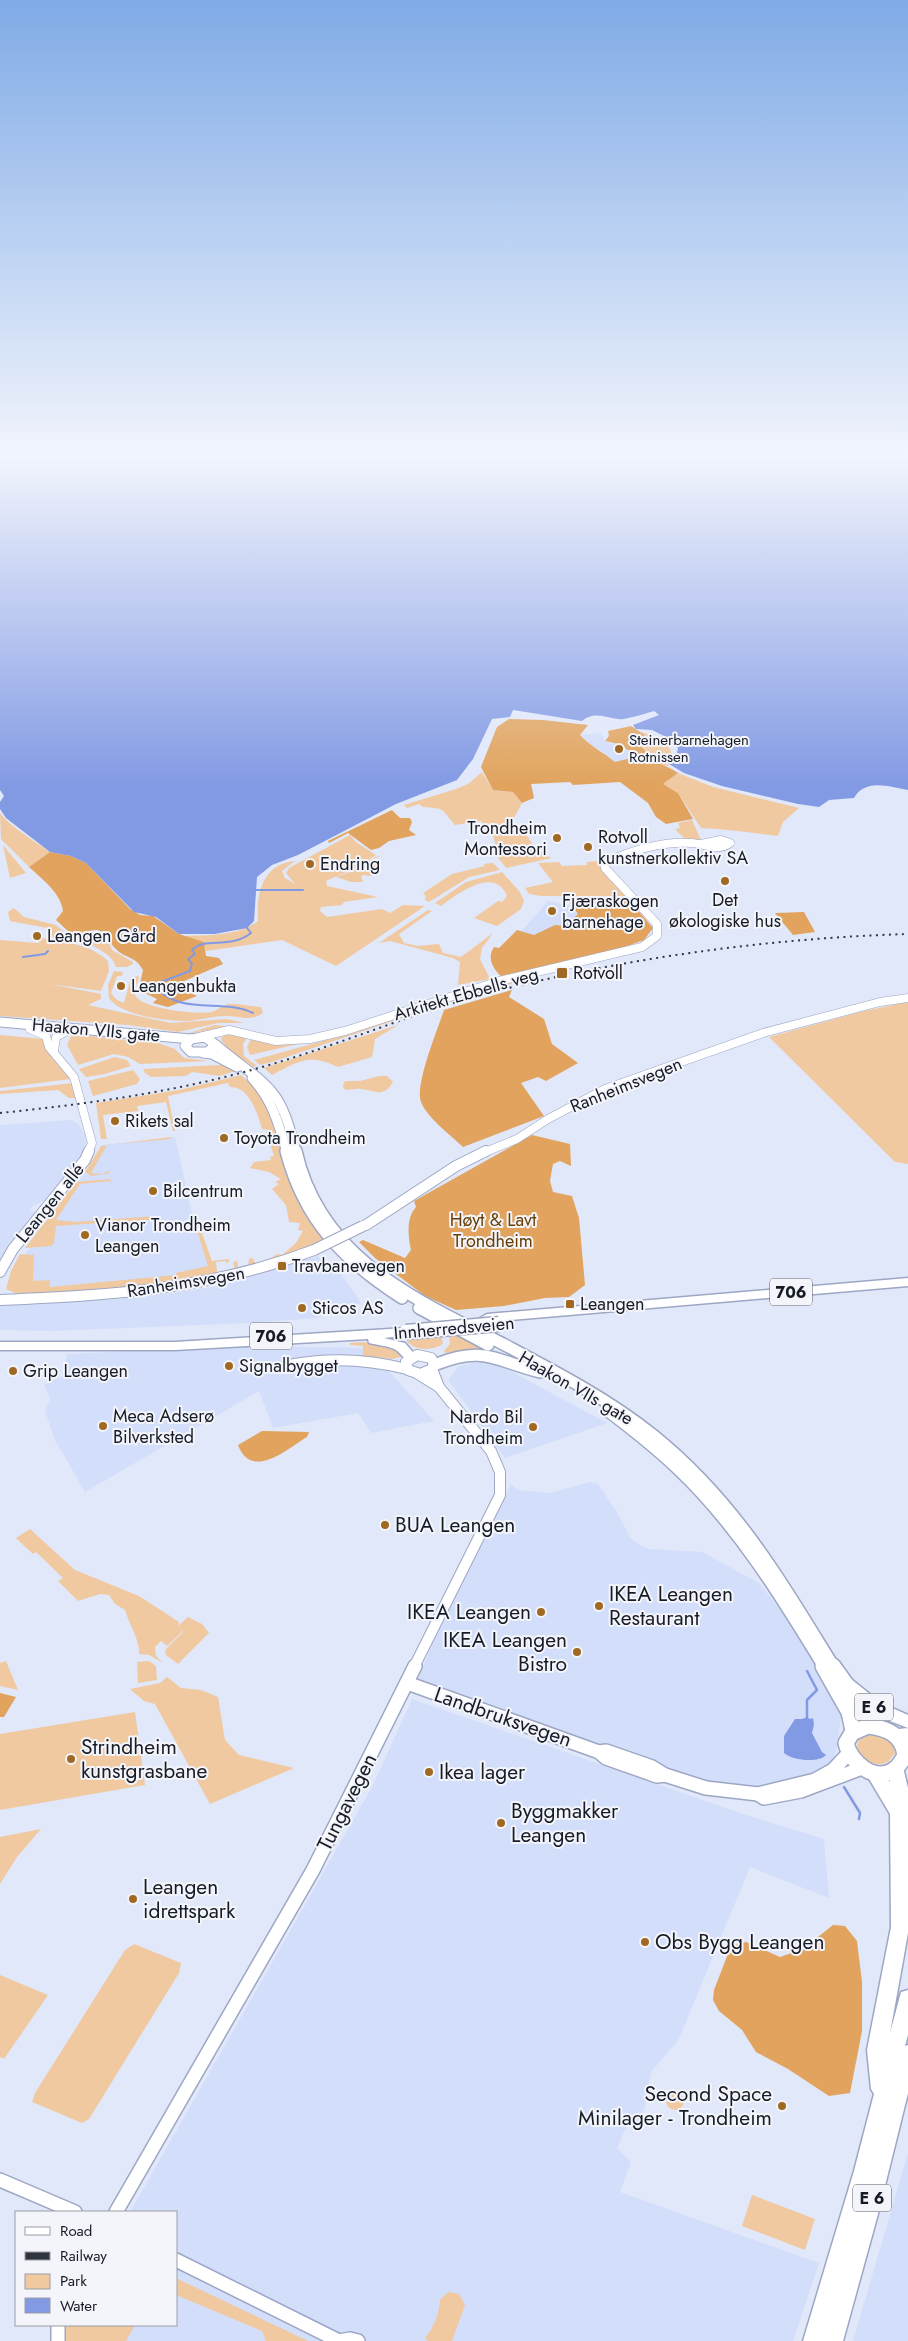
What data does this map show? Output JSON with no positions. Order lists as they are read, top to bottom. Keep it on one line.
{"streets":{"highway":["706","Innherredsveien","E 6"],"main road":["Haakon VIIs gate"],"street":["Arkitekt Ebbells veg","Ranheimsvegen","Leangen allé","Landbruksvegen","Tungavegen"]},"crossings":[["Arkitekt Ebbells veg","Haakon VIIs gate"],["Haakon VIIs gate","Leangen allé"],["Haakon VIIs gate","E 6"],["Haakon VIIs gate","Landbruksvegen"],["706","Innherredsveien"],["706","Tungavegen"],["E 6","Landbruksvegen"],["Landbruksvegen","Tungavegen"]],"parks":["Høyt & Lavt Trondheim"],"places":{"other":["Steinerbarnehagen Rotnissen","Trondheim Montessori","Rotvoll kunstnerkollektiv SA","Endring","Det økologiske hus","Fjæraskogen barnehage","Leangen Gård","Leangenbukta","Rikets sal","Toyota Trondheim","Bilcentrum","Vianor Trondheim Leangen","Sticos AS","Signalbygget","Grip Leangen","Meca Adserø Bilverksted","Nardo Bil Trondheim","BUA Leangen","IKEA Leangen Restaurant","IKEA Leangen","IKEA Leangen Bistro","Strindheim kunstgrasbane","Ikea lager","Byggmakker Leangen","Leangen idrettspark","Obs Bygg Leangen","Second Space Minilager - Trondheim"],"transit":["Rotvoll","Travbanevegen","Leangen"]},"legend":["Road","Railway","Park","Water"]}
